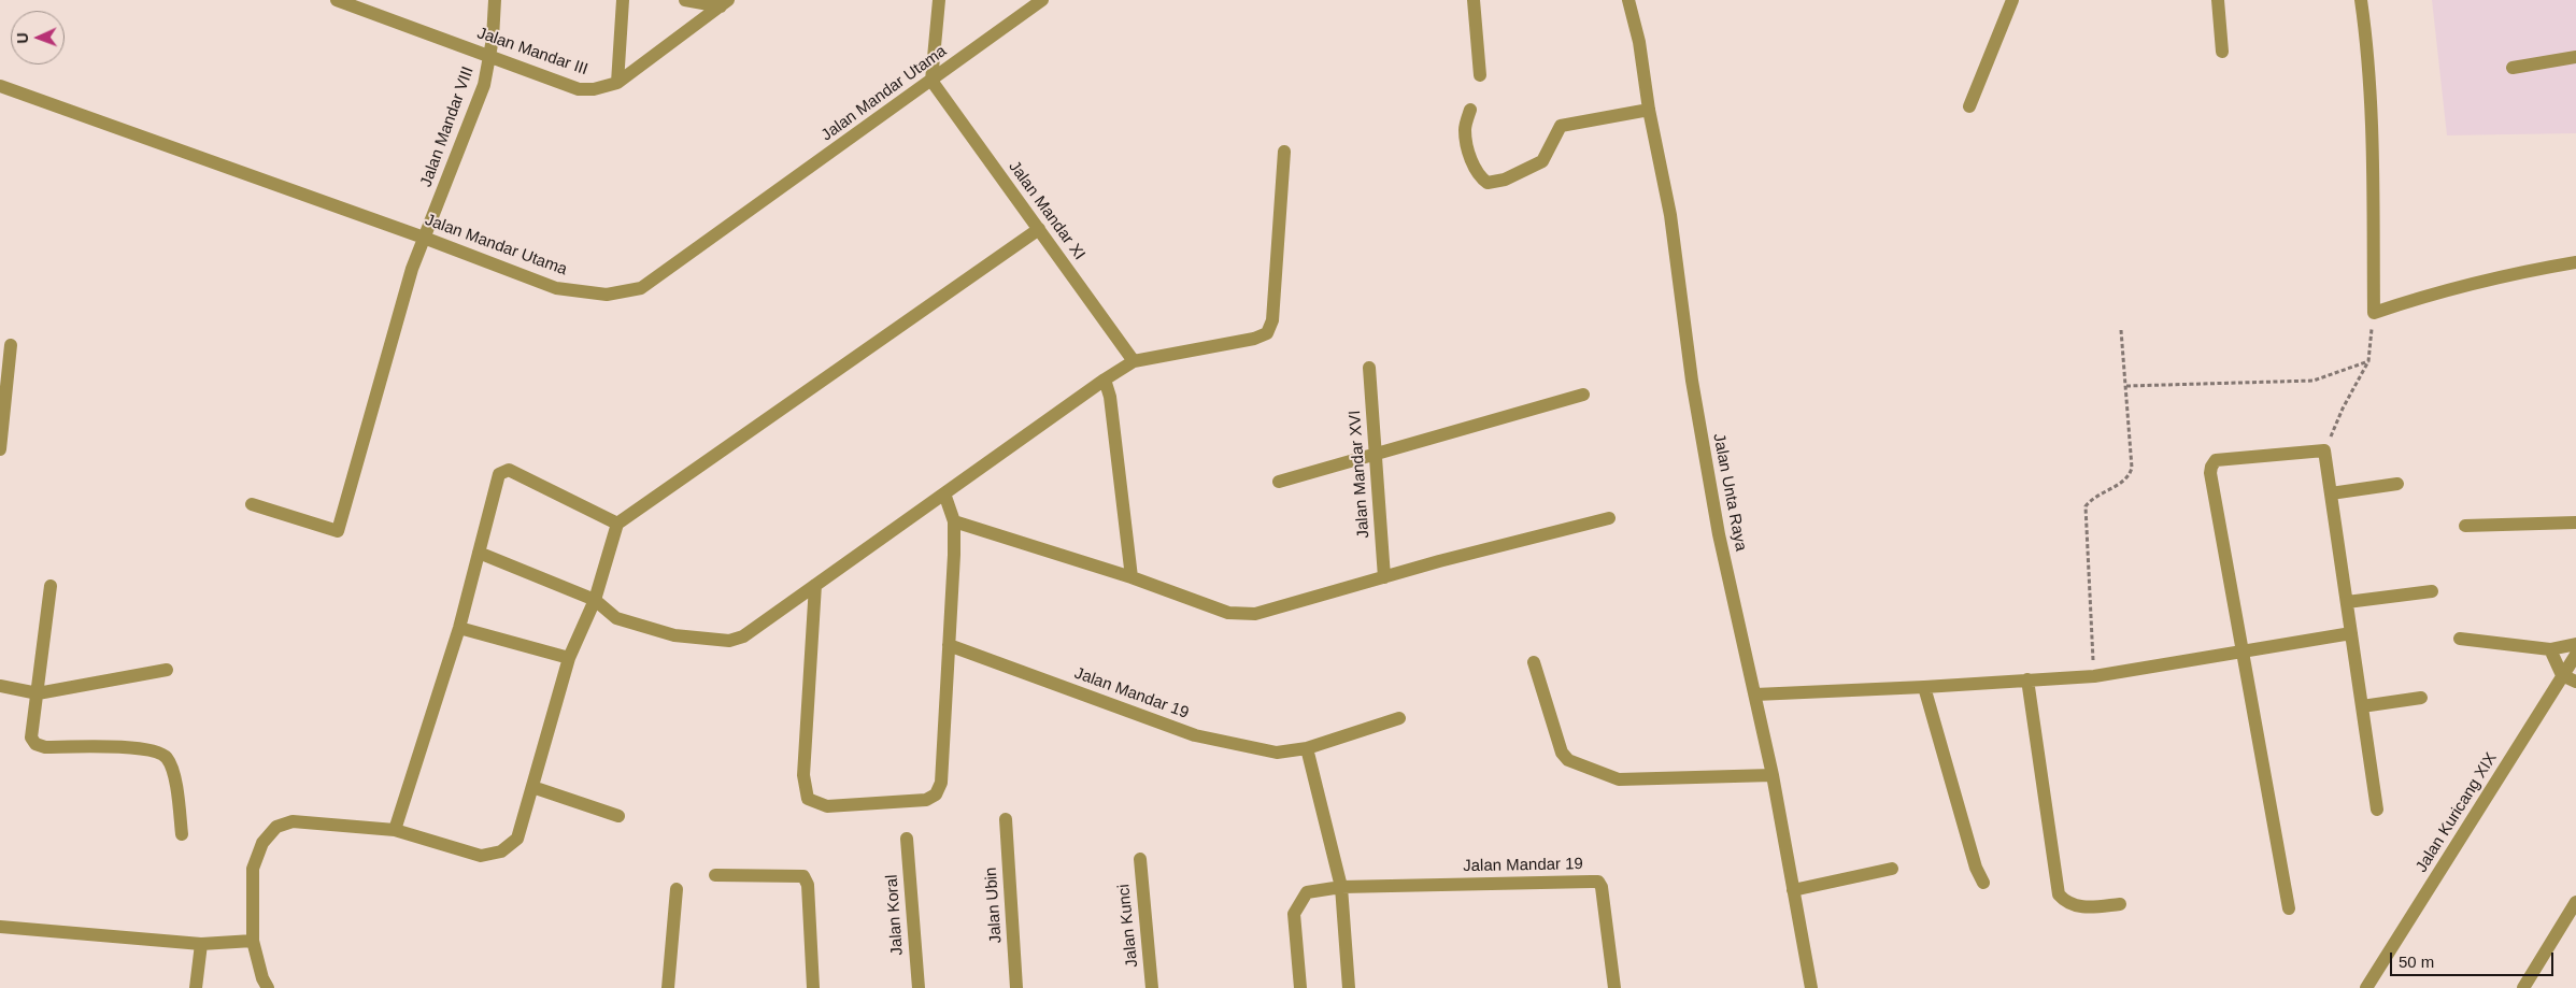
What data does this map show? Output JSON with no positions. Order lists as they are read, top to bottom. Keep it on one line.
{"streets":{"street":["Jalan Mandar III","Jalan Mandar Utama","Jalan Mandar VIII","Jalan Mandar XI","Jalan Mandar XVI","Jalan Unta Raya","Jalan Mandar 19","Jalan Kuricang XIX","Jalan Ubin","Jalan Koral","Jalan Kunci"]},"crossings":[["Jalan Mandar III","Jalan Mandar VIII"],["Jalan Mandar Utama","Jalan Mandar VIII"],["Jalan Mandar Utama","Jalan Mandar XI"]],"scale_bar":"50 m","north":"left"}
